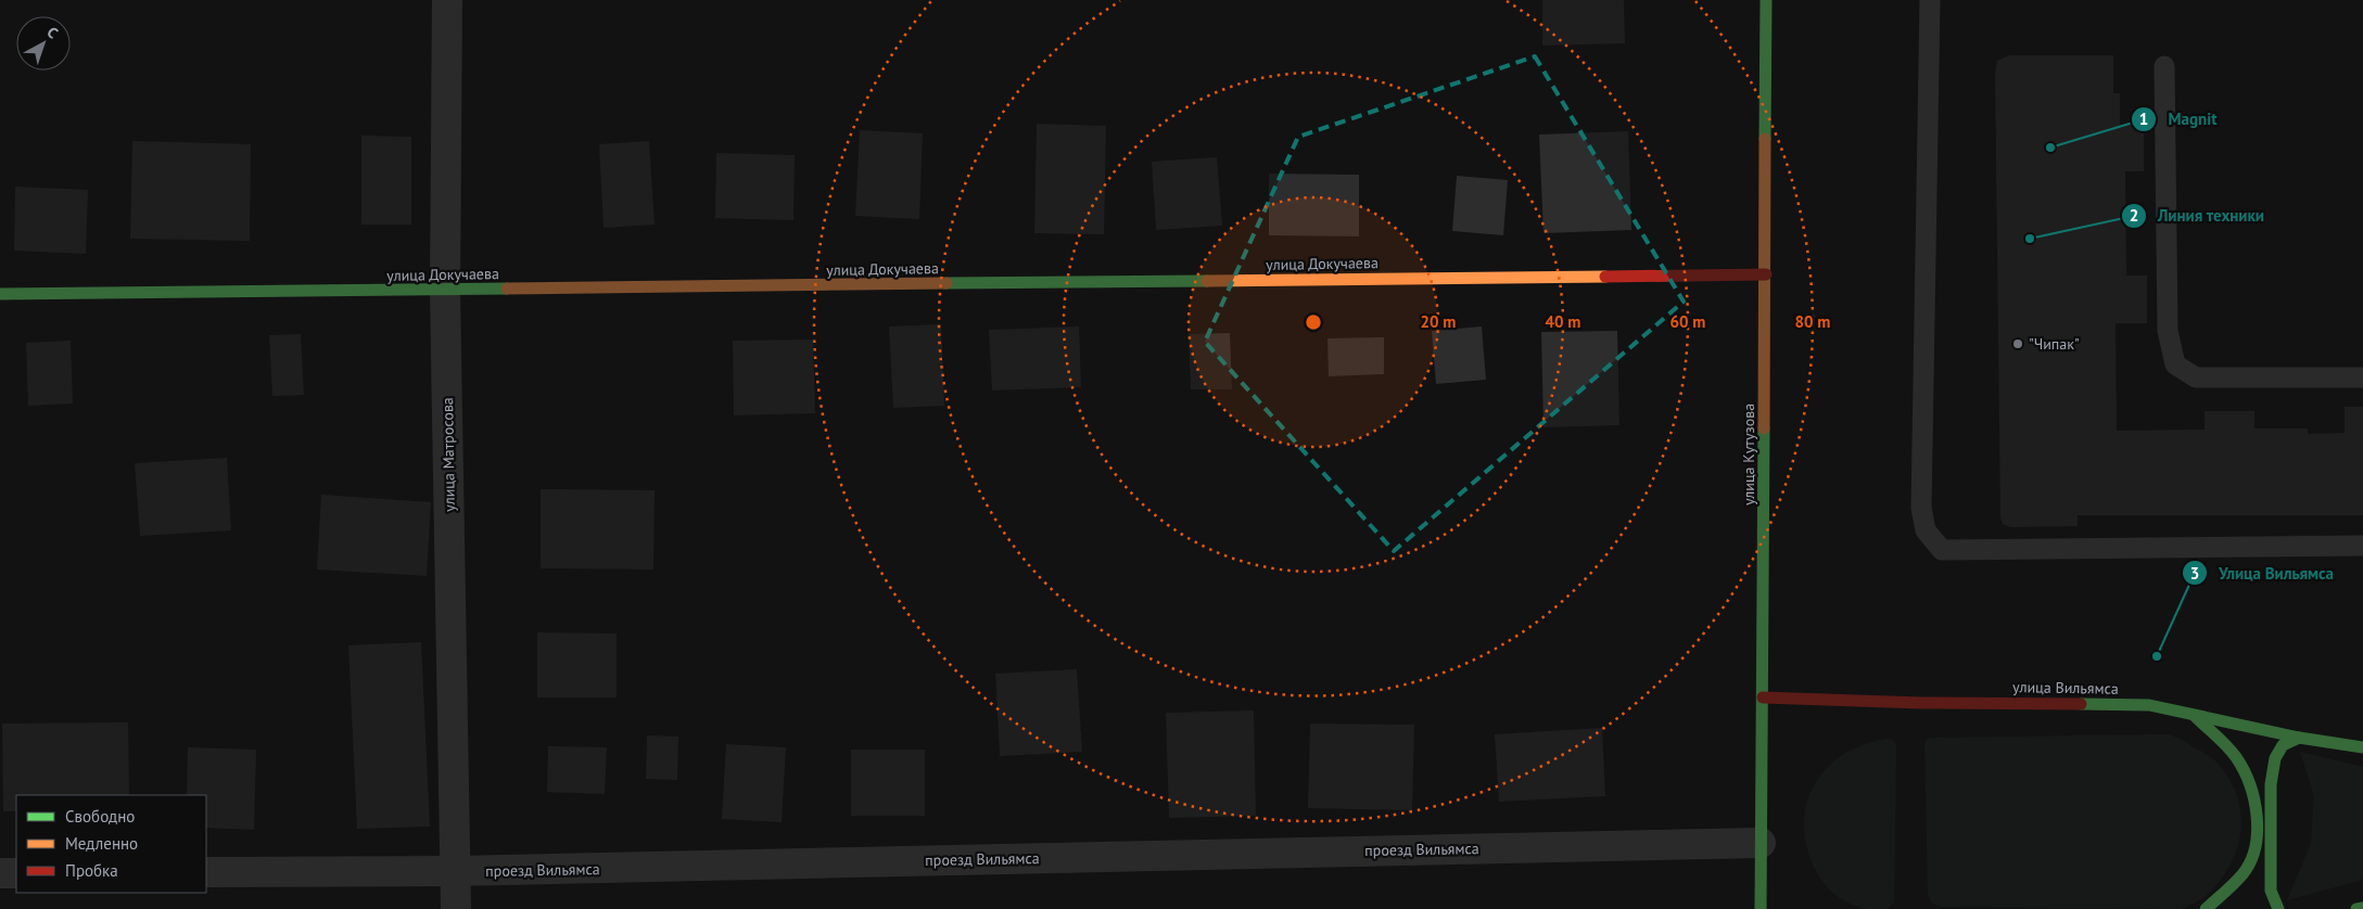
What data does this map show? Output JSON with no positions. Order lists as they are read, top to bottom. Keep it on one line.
{"streets":{"street":["улица Докучаева","улица Матросова","улица Кутузова","улица Вильямса","проезд Вильямса"]},"crossings":[["улица Докучаева","улица Матросова"],["улица Докучаева","улица Кутузова"],["улица Матросова","проезд Вильямса"],["улица Кутузова","улица Вильямса"],["улица Кутузова","проезд Вильямса"]],"places":["Magnit","Линия техники","\"Чипак\"","Улица Вильямса"],"legend":["Свободно","Медленно","Пробка"],"north":"top right","rings":["20 m","40 m","60 m","80 m"]}
